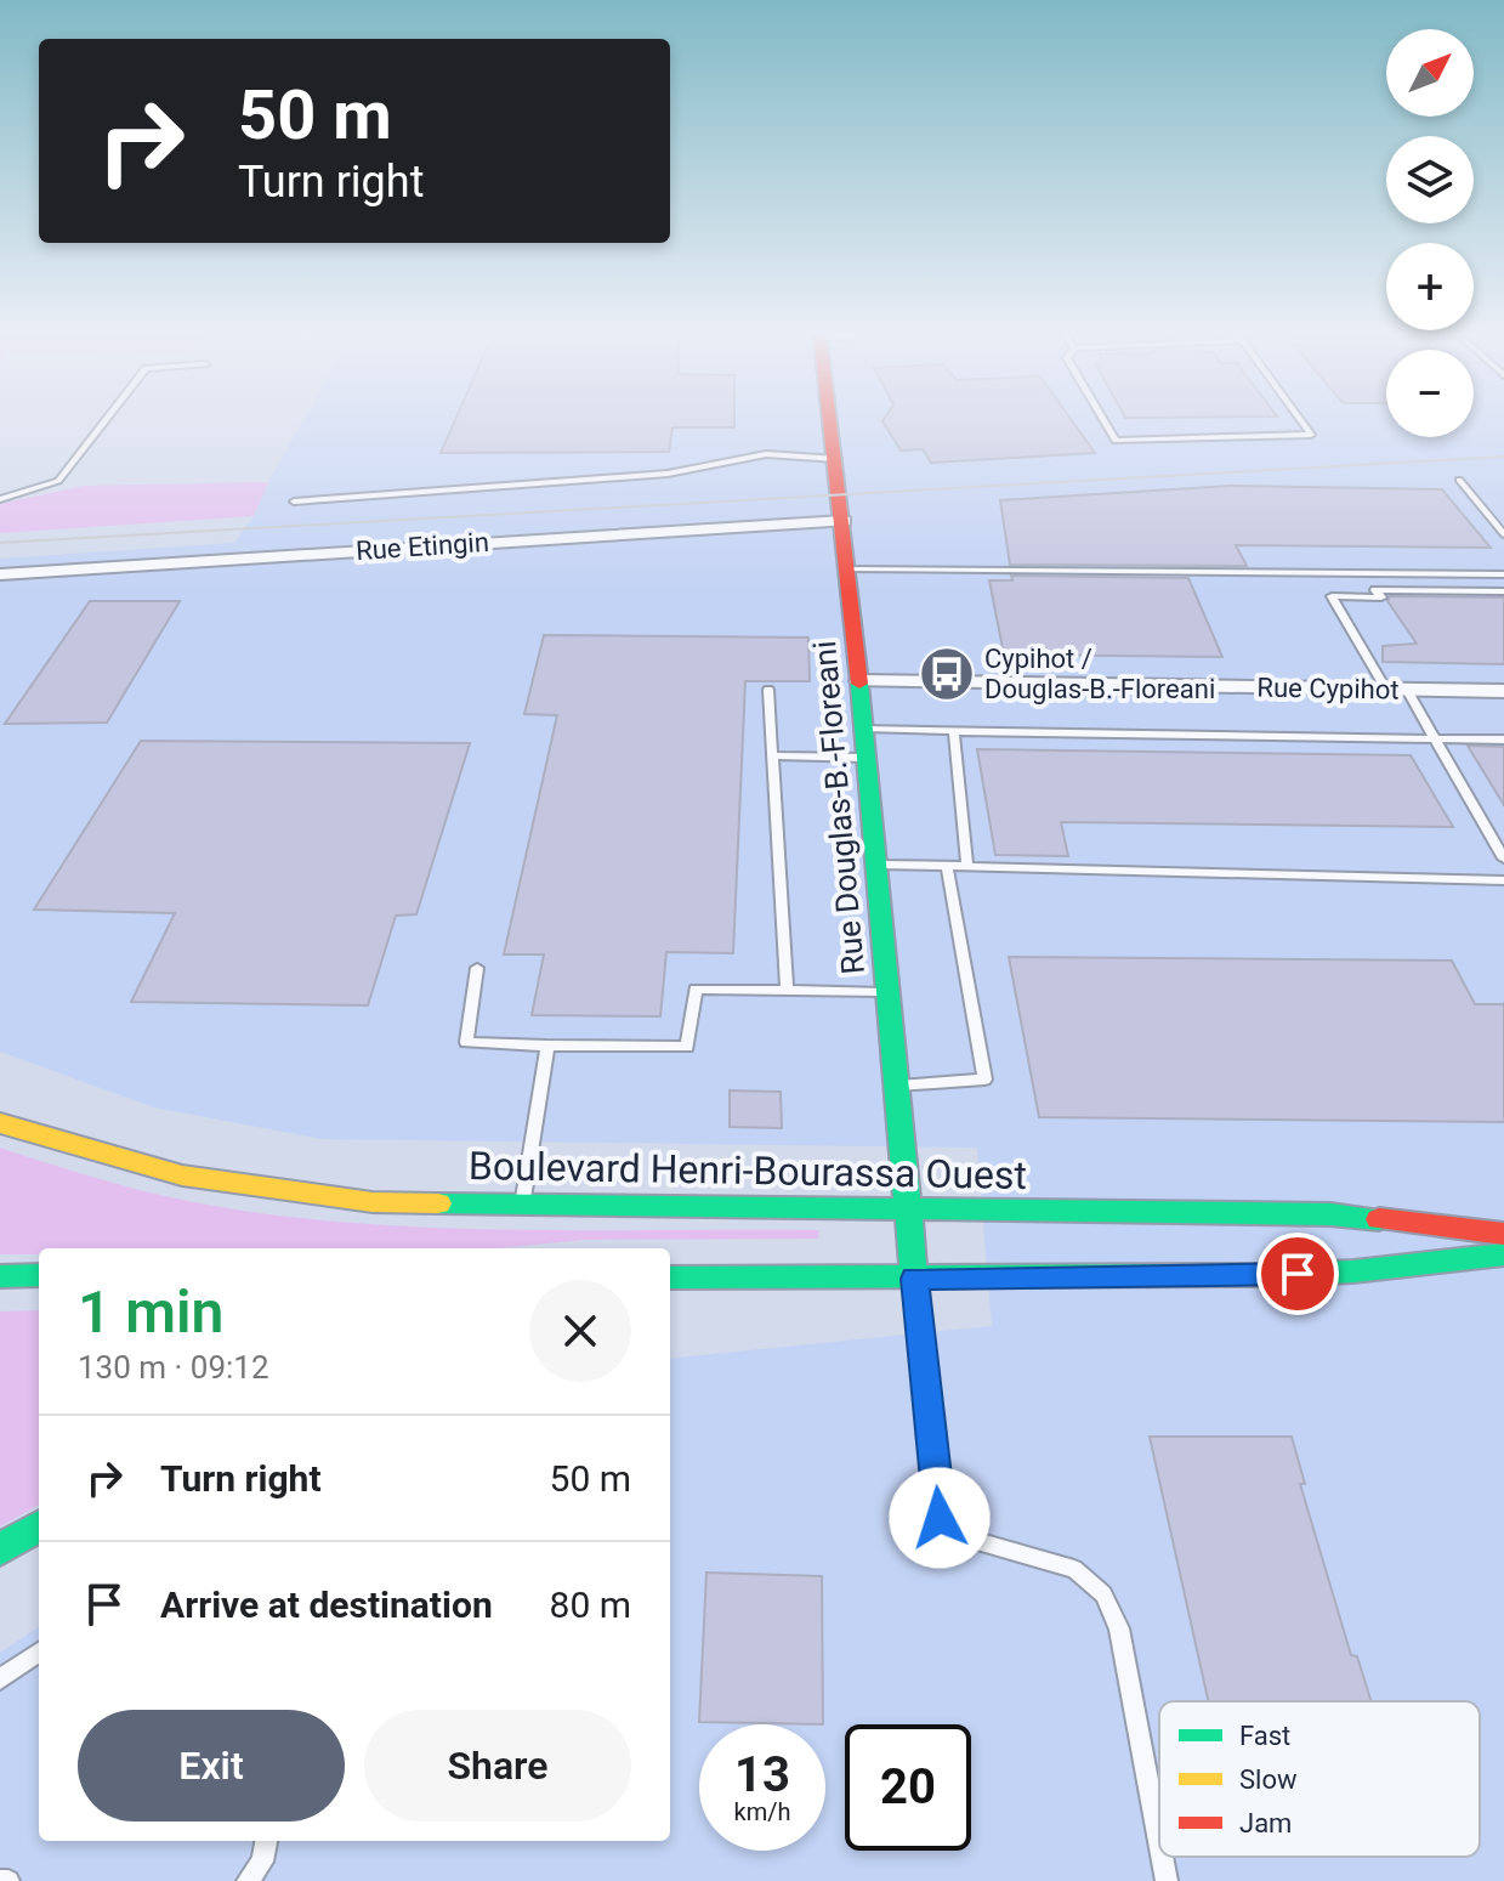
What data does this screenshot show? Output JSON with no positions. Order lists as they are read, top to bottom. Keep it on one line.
{"streets":{"street":["Rue Etingin","Rue Cypihot","Rue Douglas-B.-Floreani","Boulevard Henri-Bourassa Ouest"]},"crossings":[["Rue Etingin","Rue Douglas-B.-Floreani"],["Rue Cypihot","Rue Douglas-B.-Floreani"],["Rue Douglas-B.-Floreani","Boulevard Henri-Bourassa Ouest"]],"places":{"bus stop":["Cypihot / Douglas-B.-Floreani"]},"legend":["Fast","Slow","Jam"],"north":"top right","page":{"map_buttons":["+","−"],"turn":["50 m","Turn right"],"heading":["1 min","130 m · 09:12"],"list":[{"name":"Turn right","value":"50 m"},{"name":"Arrive at destination","value":"80 m"}],"buttons":["Exit","Share"],"speed":"13 km/h","limit":"20"}}
